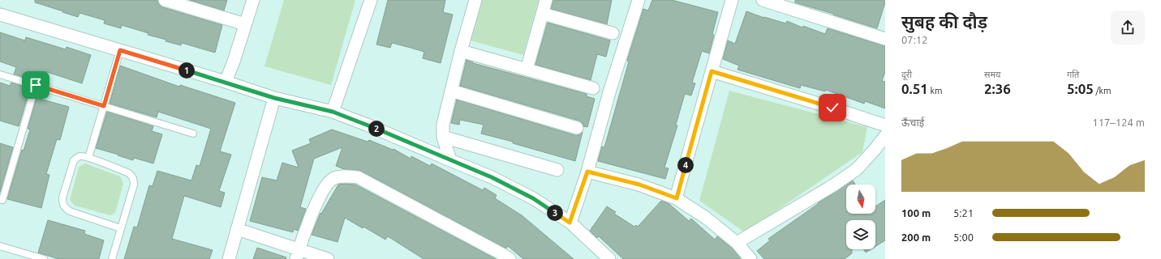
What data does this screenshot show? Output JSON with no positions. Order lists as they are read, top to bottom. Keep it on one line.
{"north":"bottom","page":{"heading":["सुबह की दौड़","07:12"],"stats":[["दूरी","0.51 km"],["समय","2:36"],["गति","5:05 /km"]],"pins":["1","2","4","3"],"chart":["ऊँचाई","117–124 m"],"list":[{"name":"100 m","note":"5:21"},{"name":"200 m","note":"5:00"}]}}
